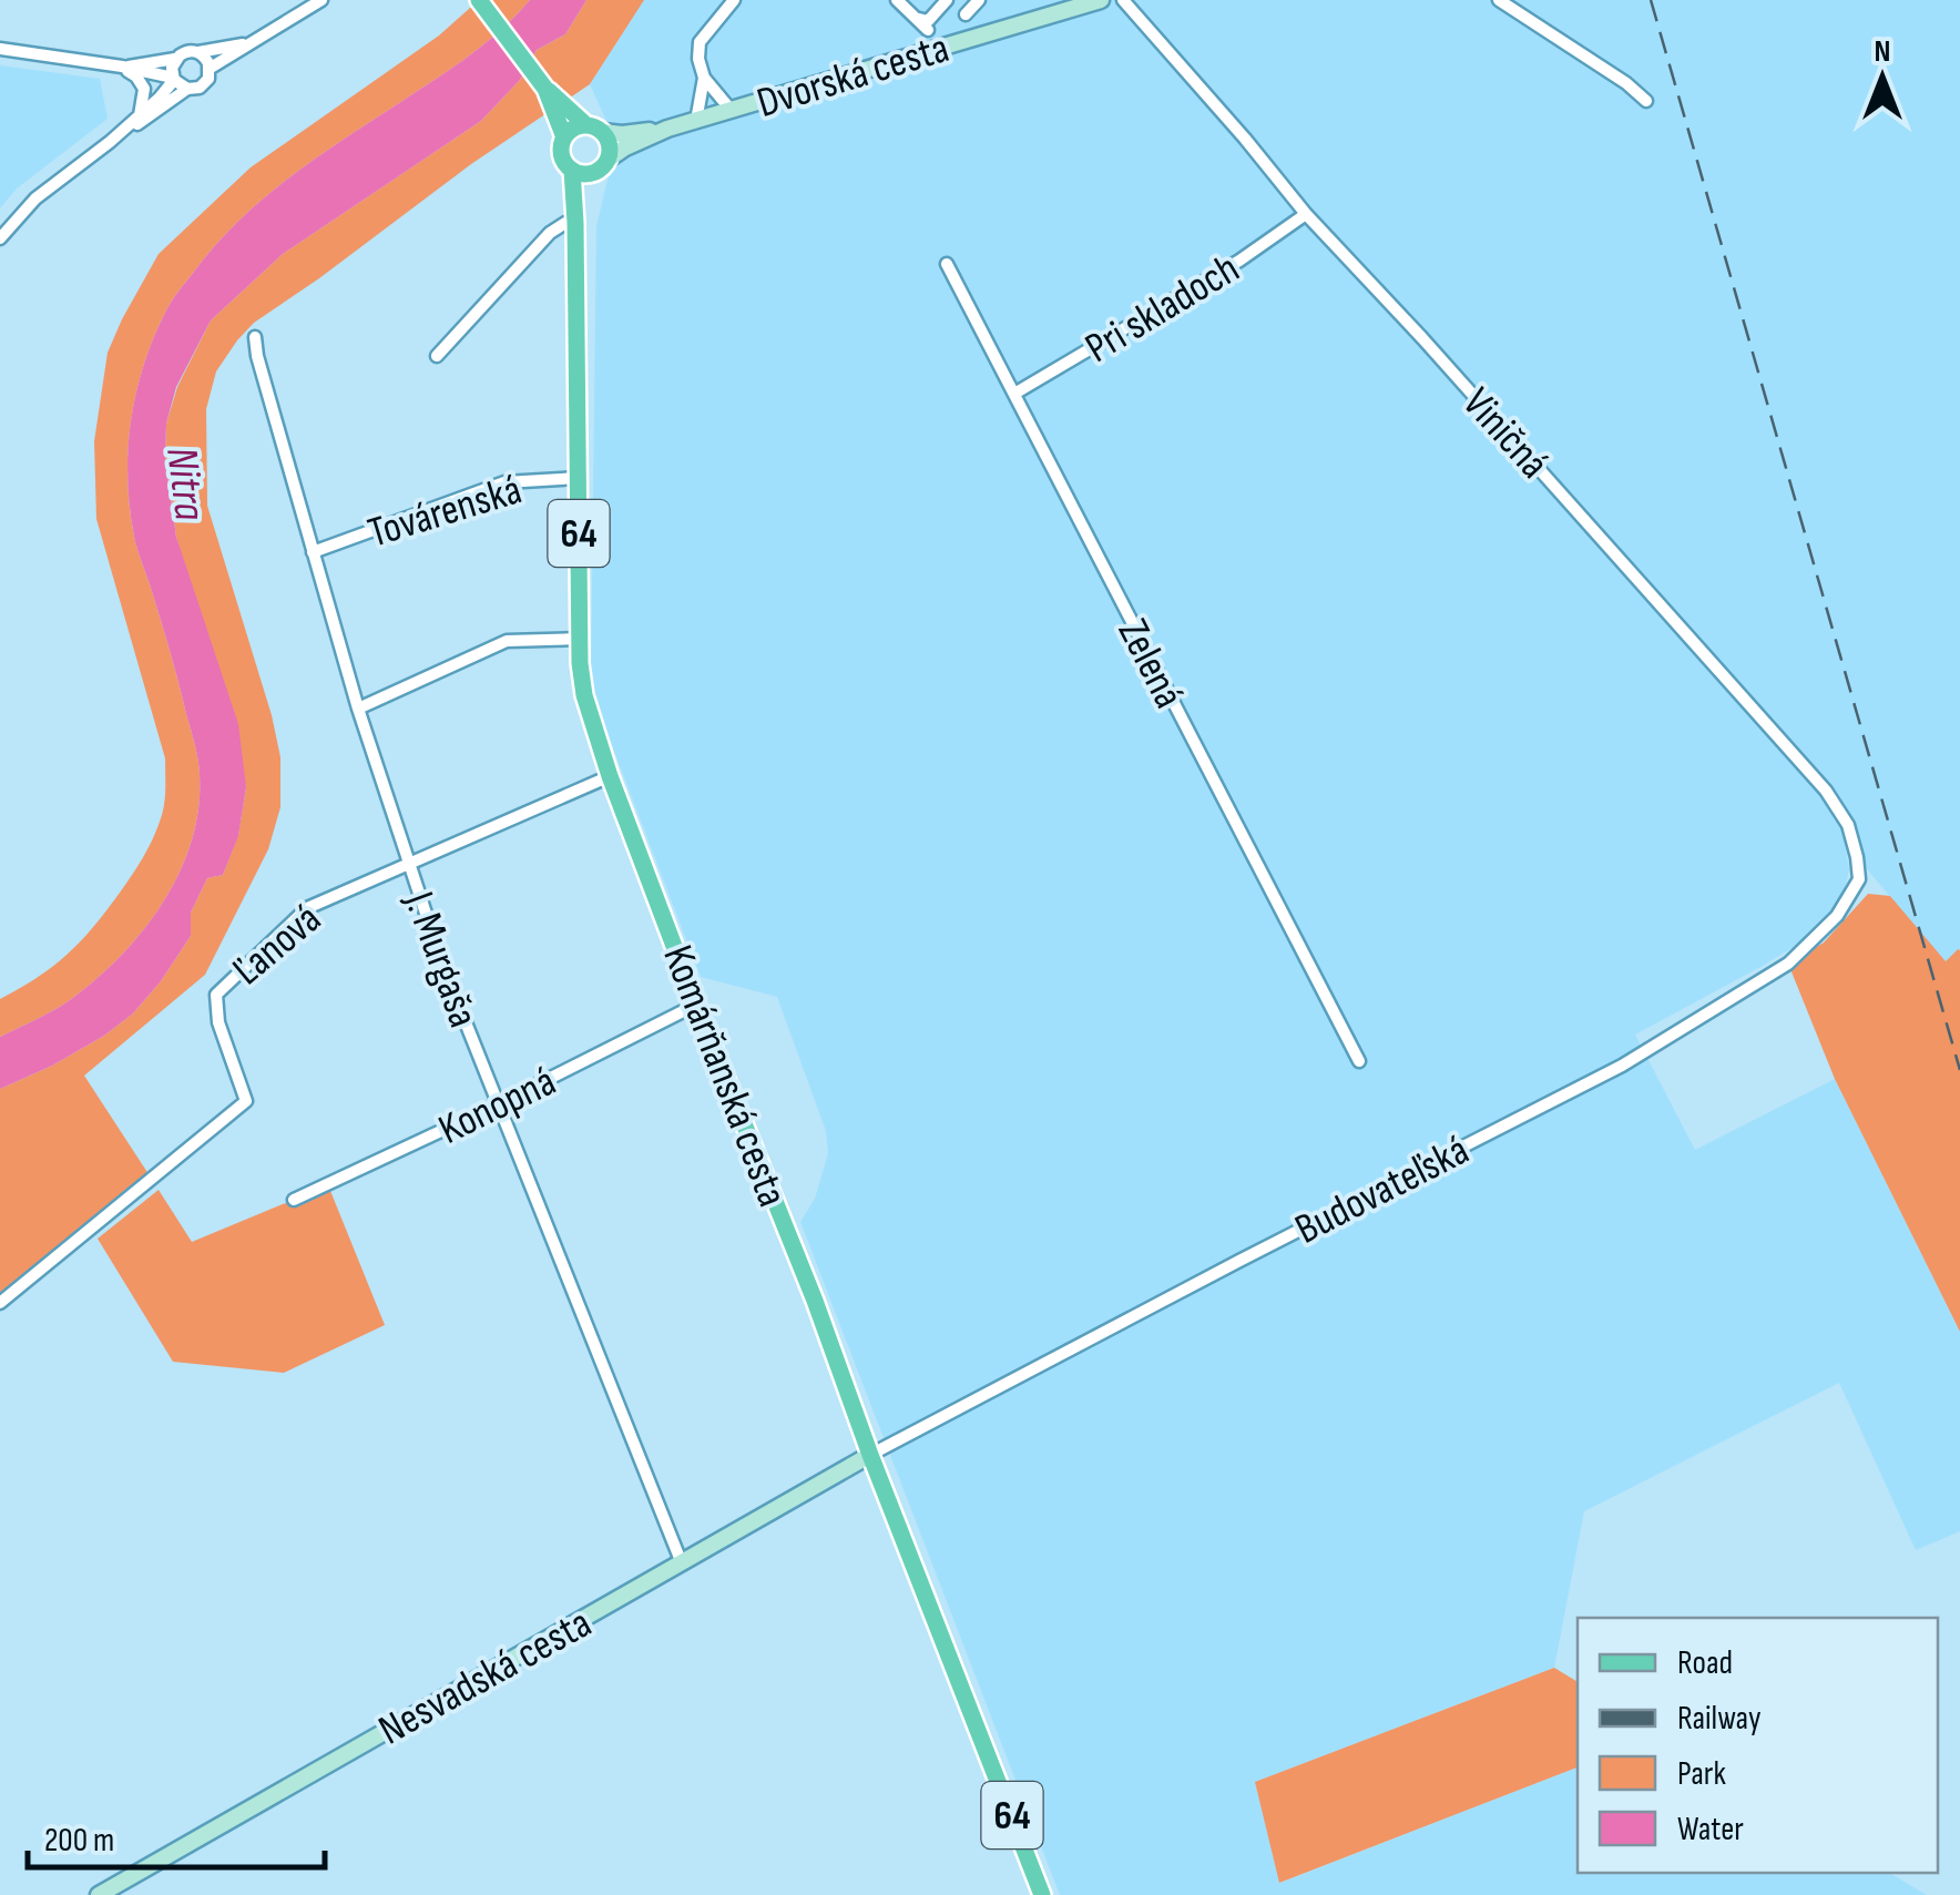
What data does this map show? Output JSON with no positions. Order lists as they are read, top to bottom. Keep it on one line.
{"streets":{"main road":["64","Komárňanská cesta"],"street":["Dvorská cesta","Pri skladoch","Viničná","Továrenská","Zelená","Ľanová","J. Murgaša","Konopná","Budovateľská","Nesvadská cesta"]},"crossings":[["Dvorská cesta","64"],["Dvorská cesta","Komárňanská cesta"],["Pri skladoch","Viničná"],["Pri skladoch","Zelená"],["Viničná","Budovateľská"],["Továrenská","J. Murgaša"],["Továrenská","Komárňanská cesta"],["64","Komárňanská cesta"],["Ľanová","J. Murgaša"],["Ľanová","Komárňanská cesta"],["J. Murgaša","Konopná"],["J. Murgaša","Nesvadská cesta"],["Komárňanská cesta","Konopná"],["Komárňanská cesta","Budovateľská"],["Komárňanská cesta","Nesvadská cesta"],["Budovateľská","Nesvadská cesta"]],"water":["Nitra"],"legend":["Road","Railway","Park","Water"],"scale_bar":"200 m","north":"top"}
